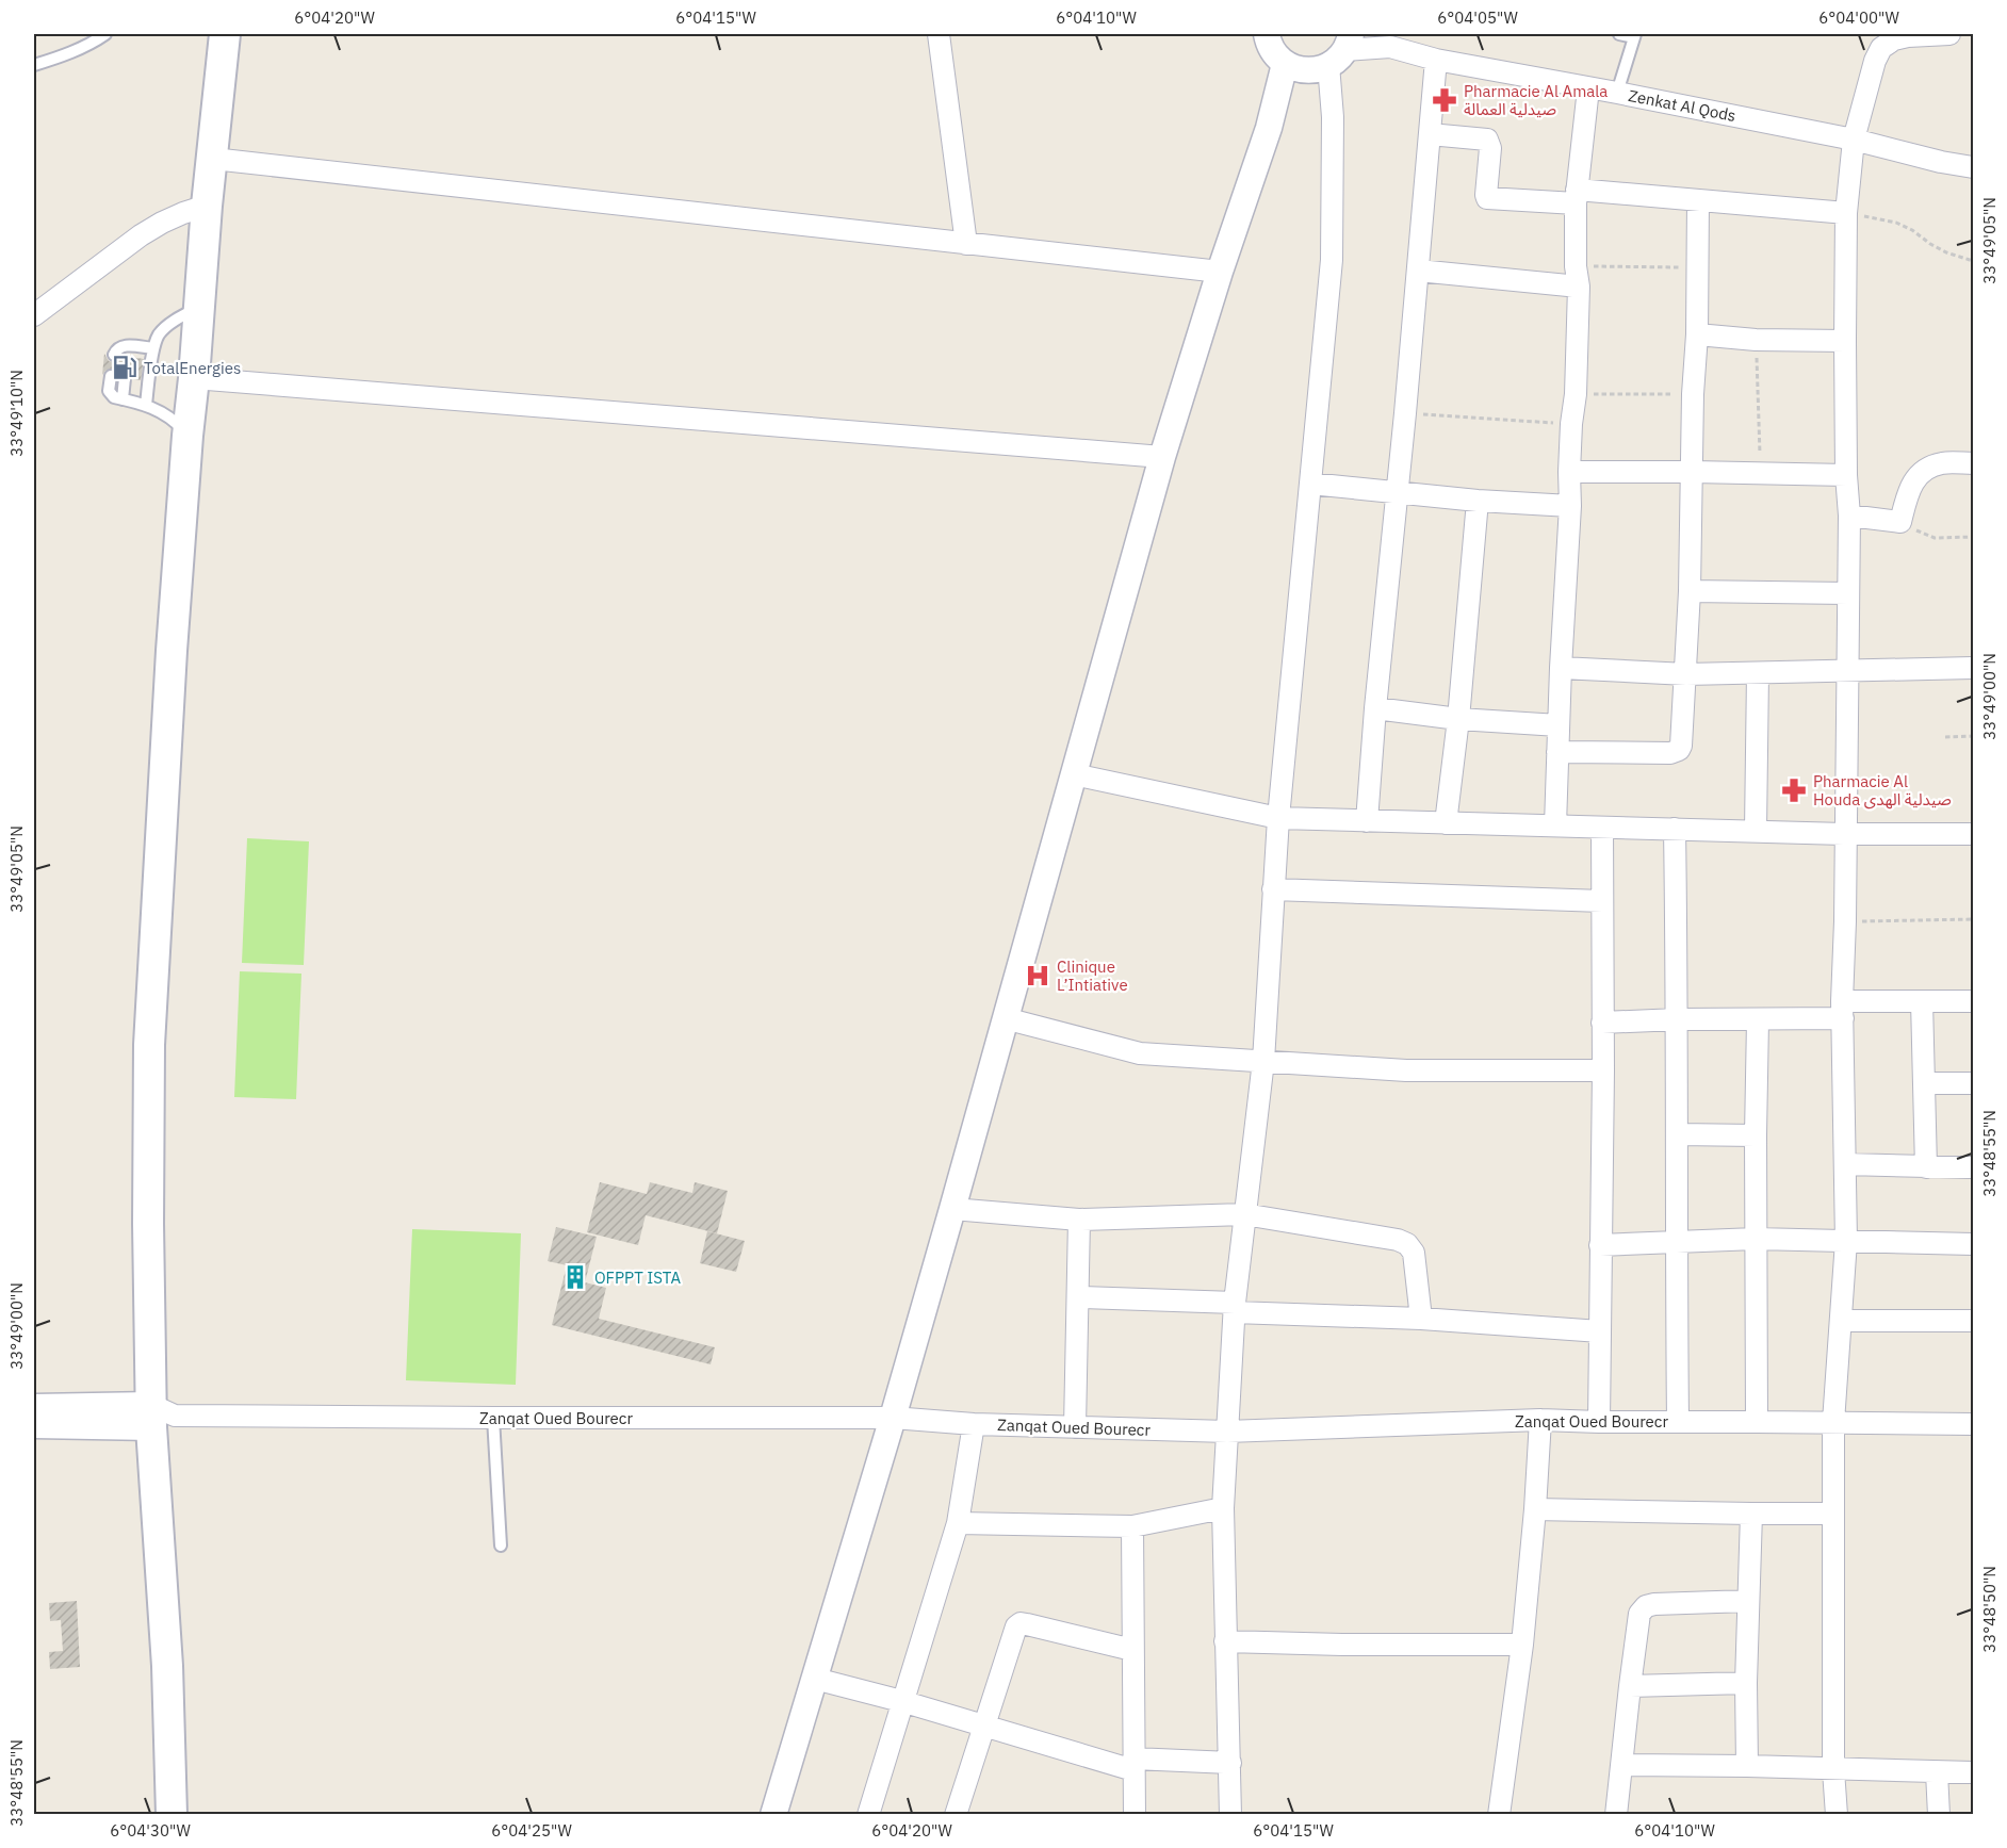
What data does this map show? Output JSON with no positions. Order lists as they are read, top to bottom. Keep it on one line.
{"streets":{"street":["Zenkat Al Qods","Zanqat Oued Bourecr"]},"places":{"pharmacy":["Pharmacie Al Amala صيدلية العمالة","Pharmacie Al Houda صيدلية الهدى"],"fuel station":["TotalEnergies"],"hospital":["Clinique L’Intiative"],"building":["OFPPT ISTA"]},"coordinates":["6°04'20\"W","6°04'15\"W","6°04'10\"W","6°04'05\"W","6°04'00\"W","33°49'05\"N","33°49'10\"N","33°49'00\"N","33°48'55\"N","33°48'50\"N","6°04'30\"W","6°04'25\"W"]}
